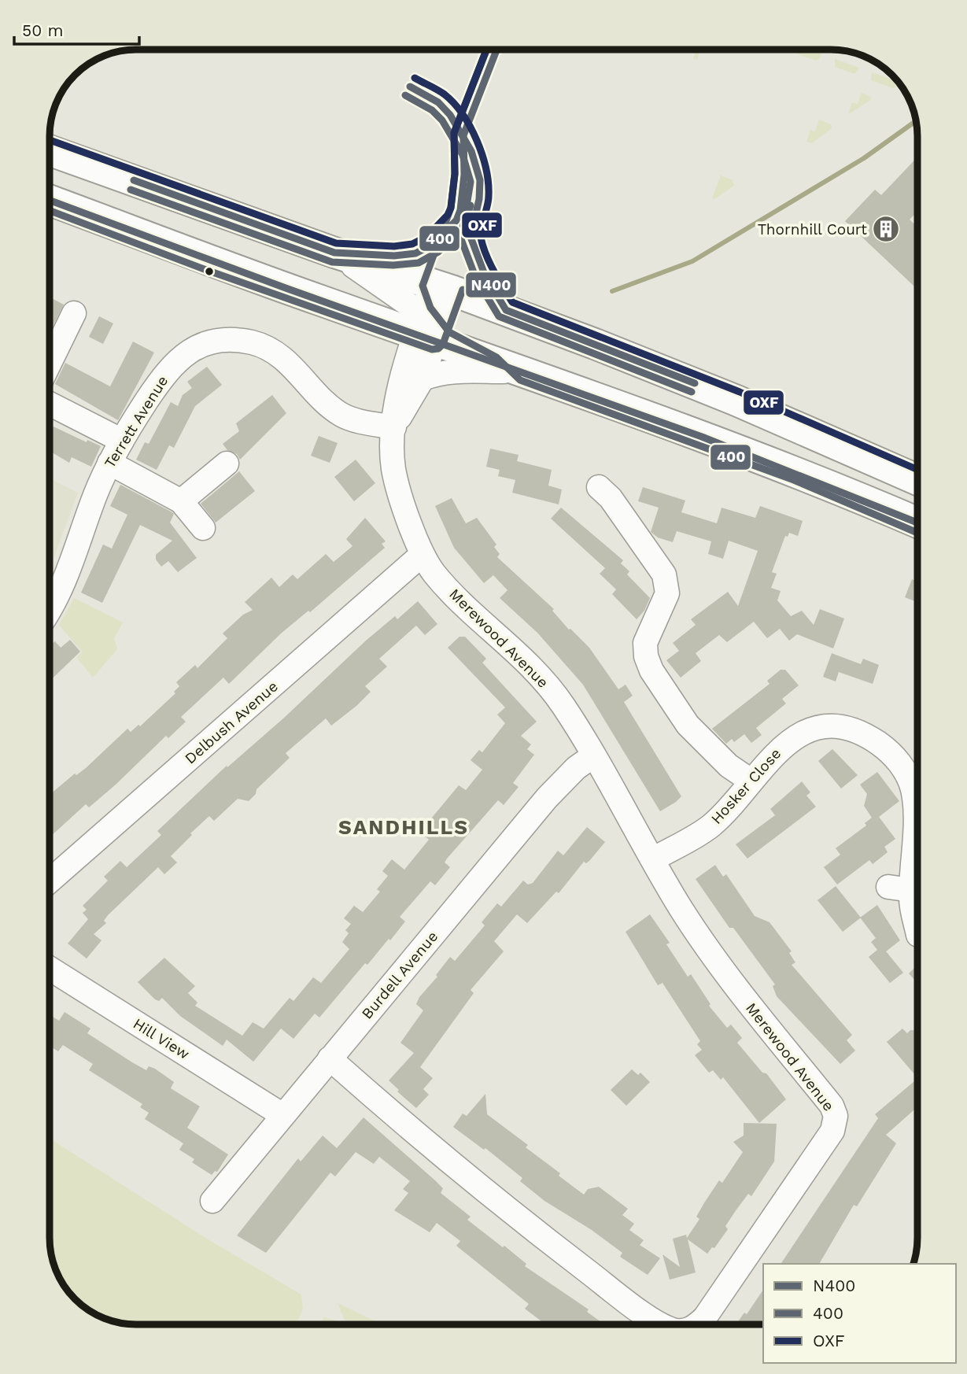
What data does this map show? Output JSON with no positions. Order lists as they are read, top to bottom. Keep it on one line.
{"streets":{"street":["Terrett Avenue","Merewood Avenue","Delbush Avenue","Hosker Close","Burdell Avenue","Hill View"]},"crossings":[["Terrett Avenue","Merewood Avenue"],["Merewood Avenue","Delbush Avenue"],["Merewood Avenue","Hosker Close"],["Merewood Avenue","Burdell Avenue"],["Burdell Avenue","Hill View"]],"districts":["SANDHILLS"],"places":{"building":["Thornhill Court"]},"lines":["transit line N400","transit line 400","transit line OXF"],"legend":["N400","400","OXF"],"scale_bar":"50 m"}
